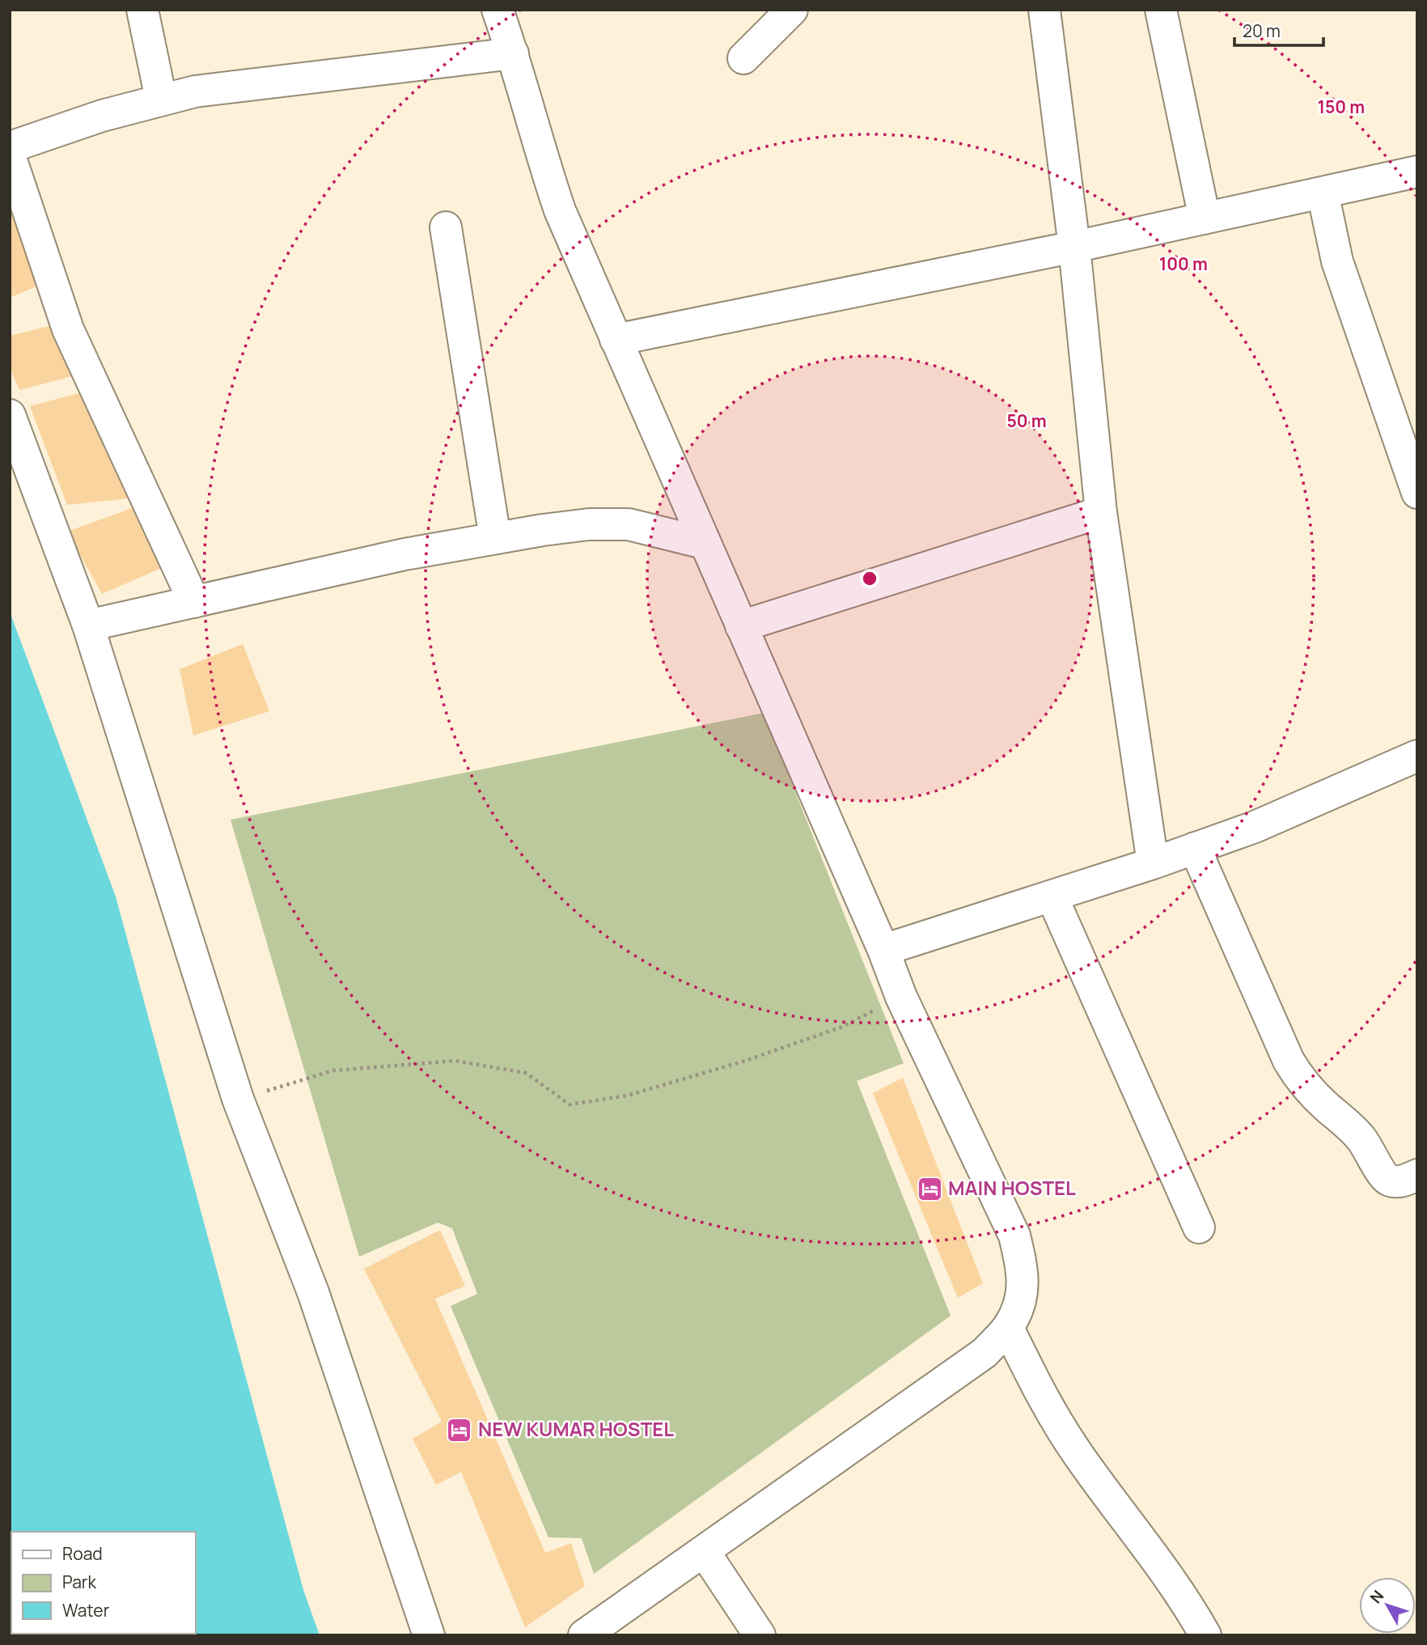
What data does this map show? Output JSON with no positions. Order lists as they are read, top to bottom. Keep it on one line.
{"places":{"hotel":["MAIN HOSTEL","NEW KUMAR HOSTEL"]},"legend":["Road","Park","Water"],"scale_bar":"20 m","north":"top left","rings":["150 m","100 m","50 m"]}
